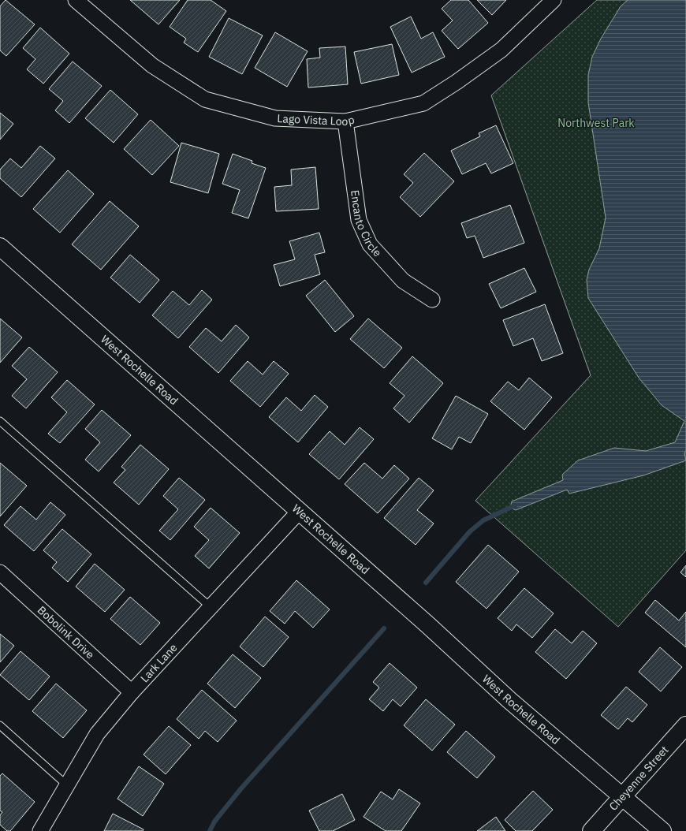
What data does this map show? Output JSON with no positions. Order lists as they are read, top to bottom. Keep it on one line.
{"streets":{"street":["Lago Vista Loop","Encanto Circle","West Rochelle Road","Bobolink Drive","Lark Lane","Cheyenne Street"]},"crossings":[["Lago Vista Loop","Encanto Circle"],["West Rochelle Road","Lark Lane"],["West Rochelle Road","Cheyenne Street"],["Bobolink Drive","Lark Lane"]],"parks":["Northwest Park"]}
